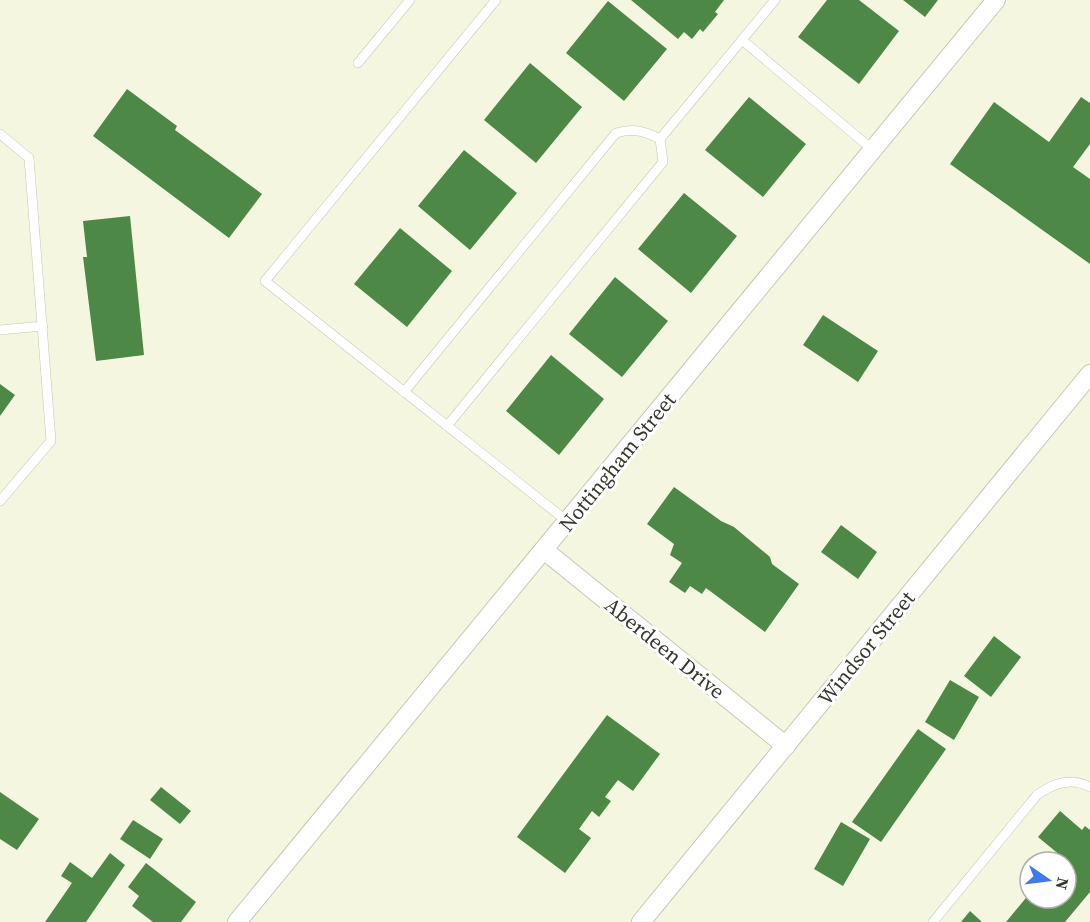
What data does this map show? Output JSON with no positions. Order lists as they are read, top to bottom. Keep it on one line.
{"streets":{"street":["Nottingham Street","Aberdeen Drive","Windsor Street"]},"crossings":[["Nottingham Street","Aberdeen Drive"],["Aberdeen Drive","Windsor Street"]],"north":"right"}
